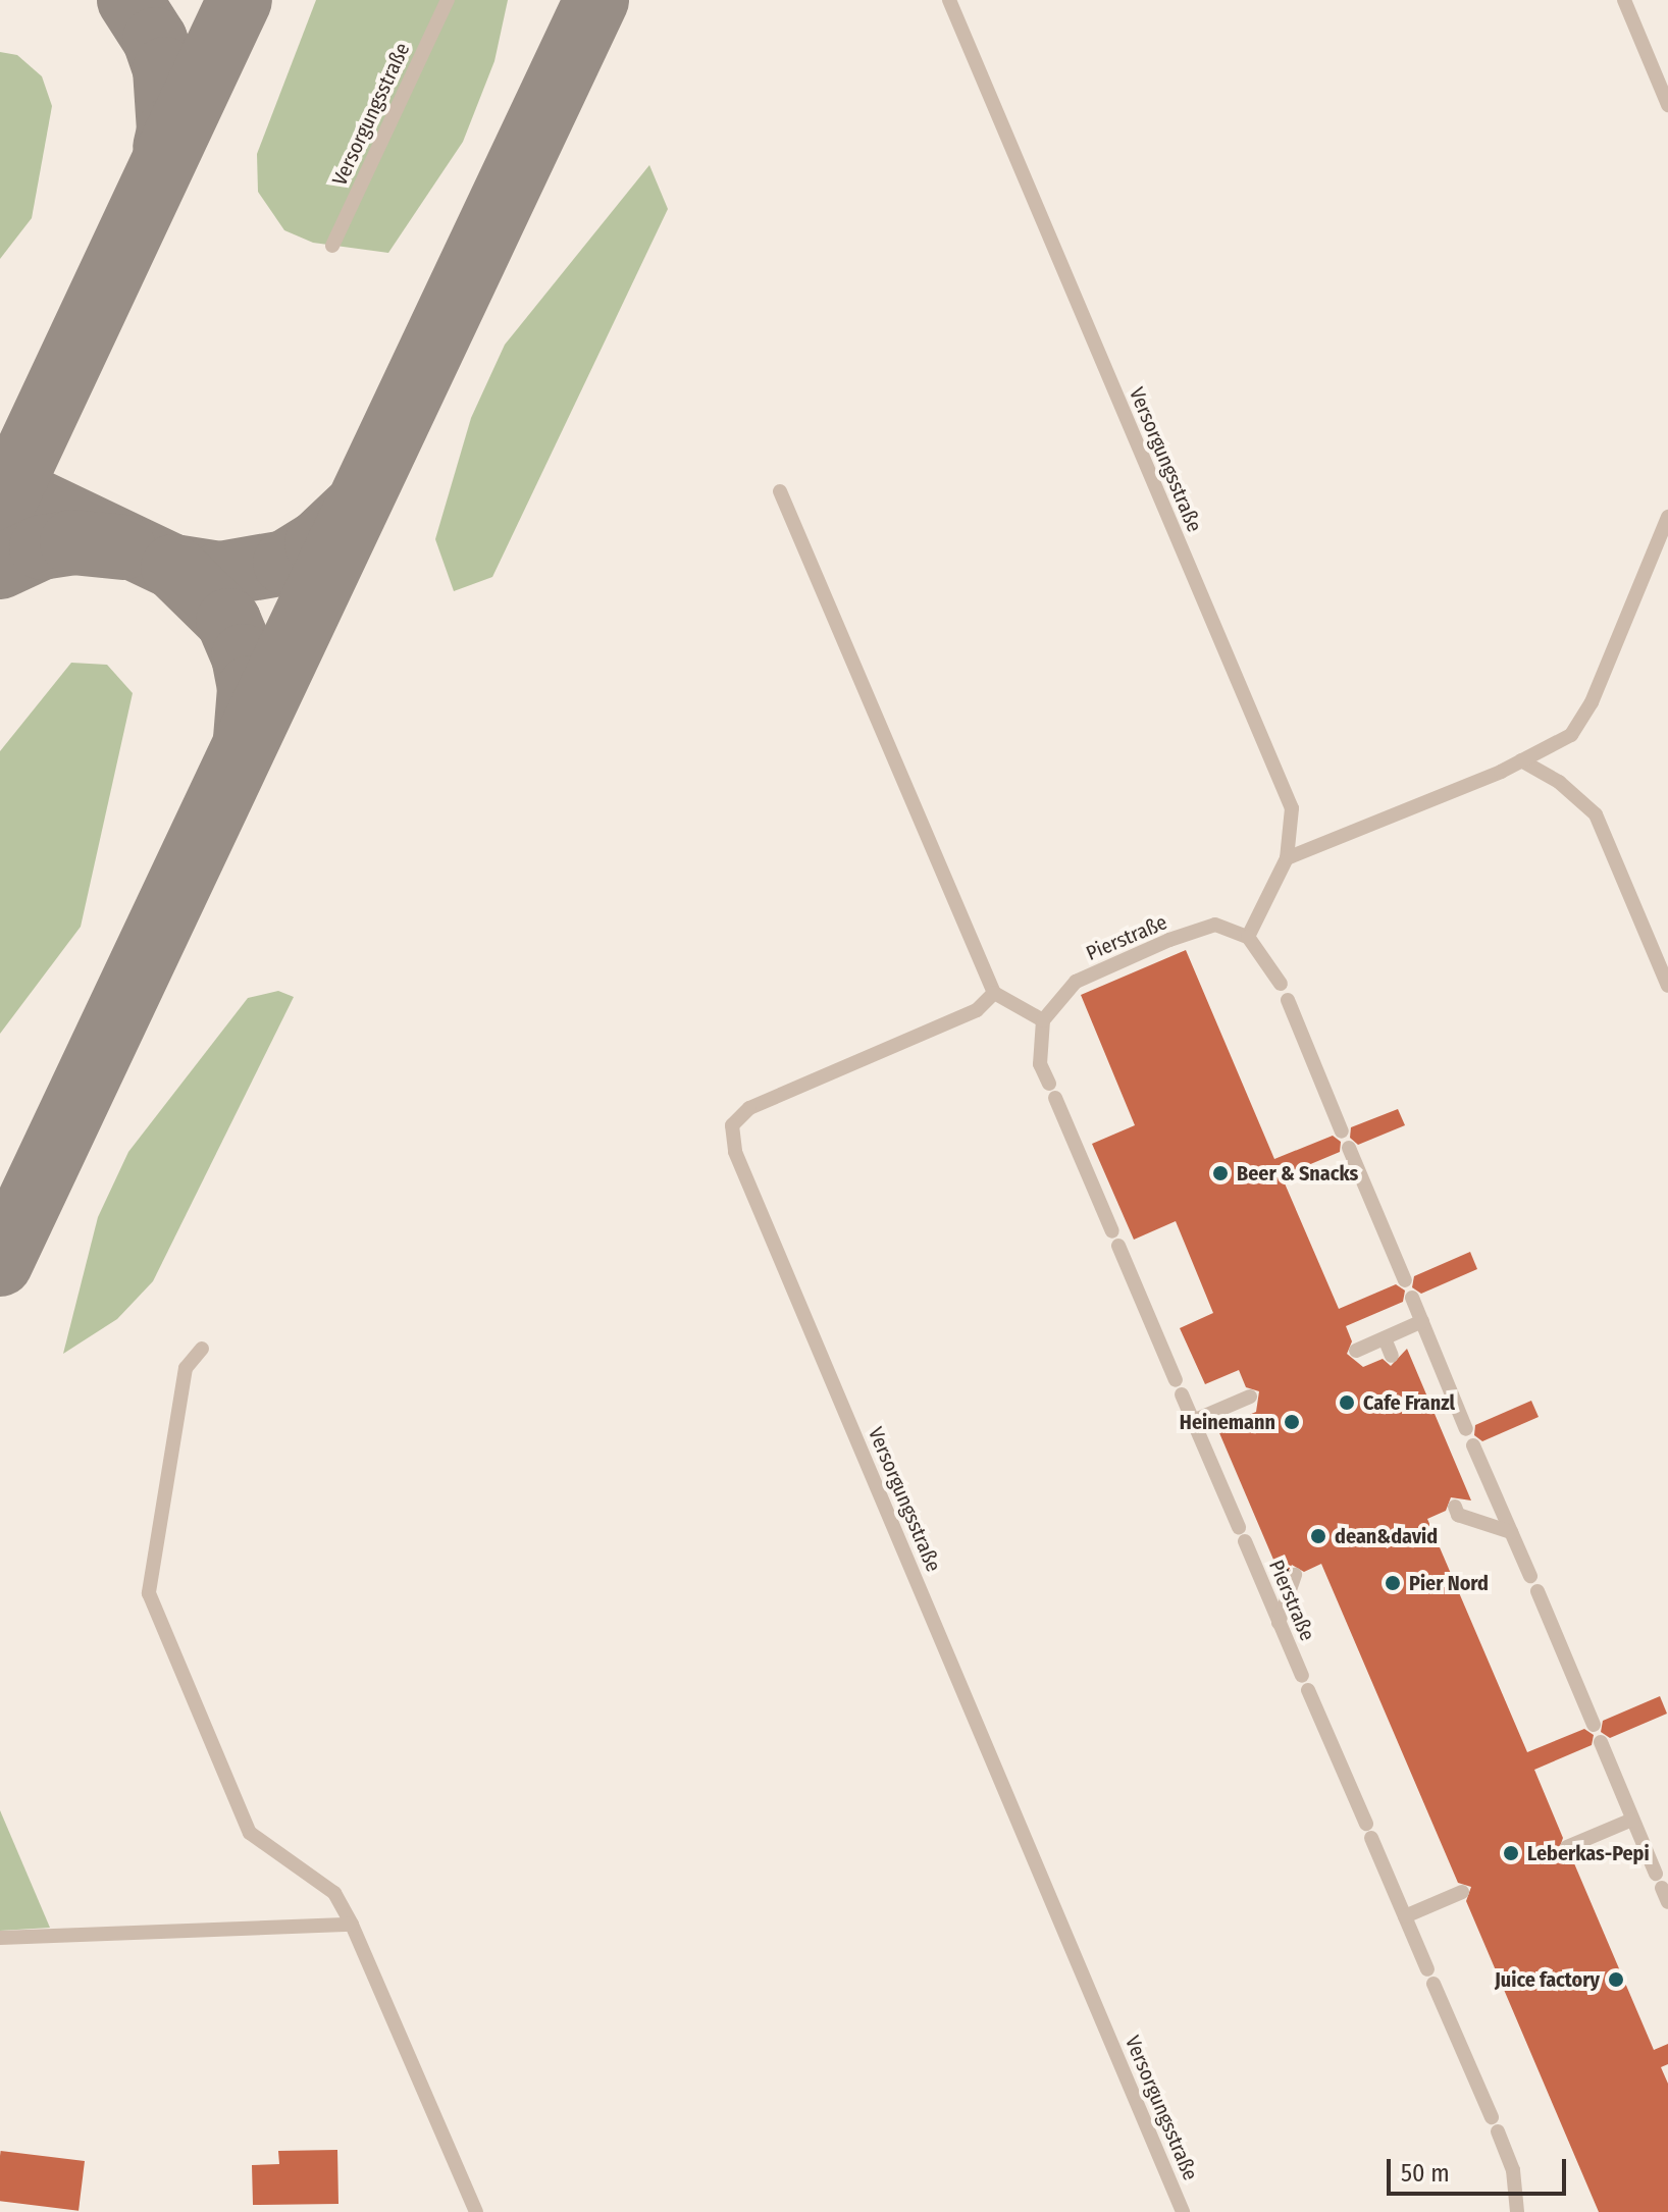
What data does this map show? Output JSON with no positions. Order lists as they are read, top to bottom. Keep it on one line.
{"streets":{"lane":["Versorgungsstraße","Pierstraße"]},"crossings":[["Versorgungsstraße","Pierstraße"]],"places":["Beer & Snacks","Cafe Franzl","Heinemann","dean&david","Pier Nord","Leberkas-Pepi","Juice factory"],"scale_bar":"50 m"}
